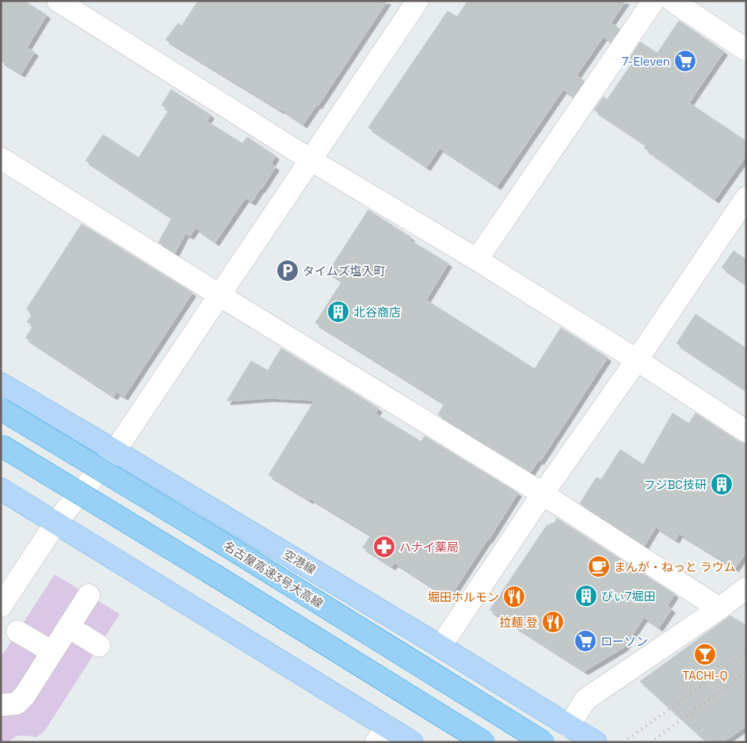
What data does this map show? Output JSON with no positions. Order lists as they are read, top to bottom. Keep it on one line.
{"streets":{"highway":["名古屋高速3号大高線"],"main road":["空港線"]},"places":{"supermarket":["7-Eleven","ローソン"],"parking":["タイムズ塩入町"],"building":["北谷商店","フジBC技研","びぃ7堀田"],"pharmacy":["ハナイ薬局"],"cafe":["まんが・ねっと ラウム"],"restaurant":["堀田ホルモン","拉麺 登"],"bar":["TACHI-Q"]}}
